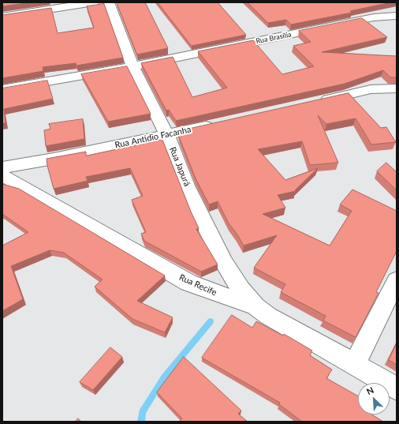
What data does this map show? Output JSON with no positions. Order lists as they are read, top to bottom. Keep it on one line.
{"streets":{"street":["Rua Brasília","Rua Antidio Facanha","Rua Japurá","Rua Recife"]},"crossings":[["Rua Brasília","Rua Japurá"],["Rua Antidio Facanha","Rua Japurá"],["Rua Japurá","Rua Recife"]],"north":"top left"}
